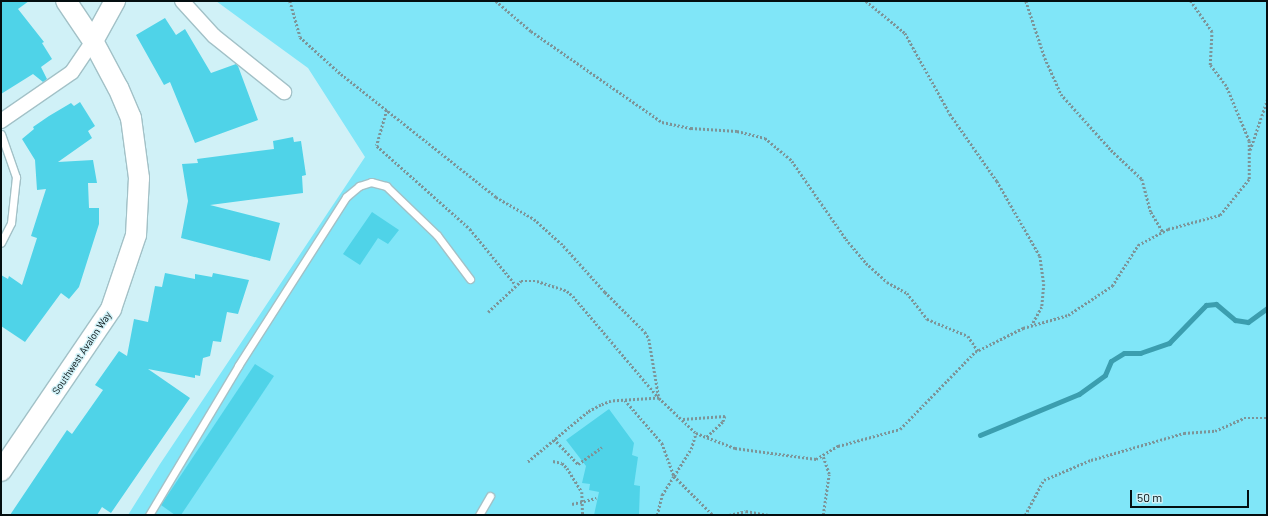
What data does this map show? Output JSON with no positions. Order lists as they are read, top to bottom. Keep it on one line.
{"streets":{"main road":["Southwest Avalon Way"]},"scale_bar":"50 m"}
